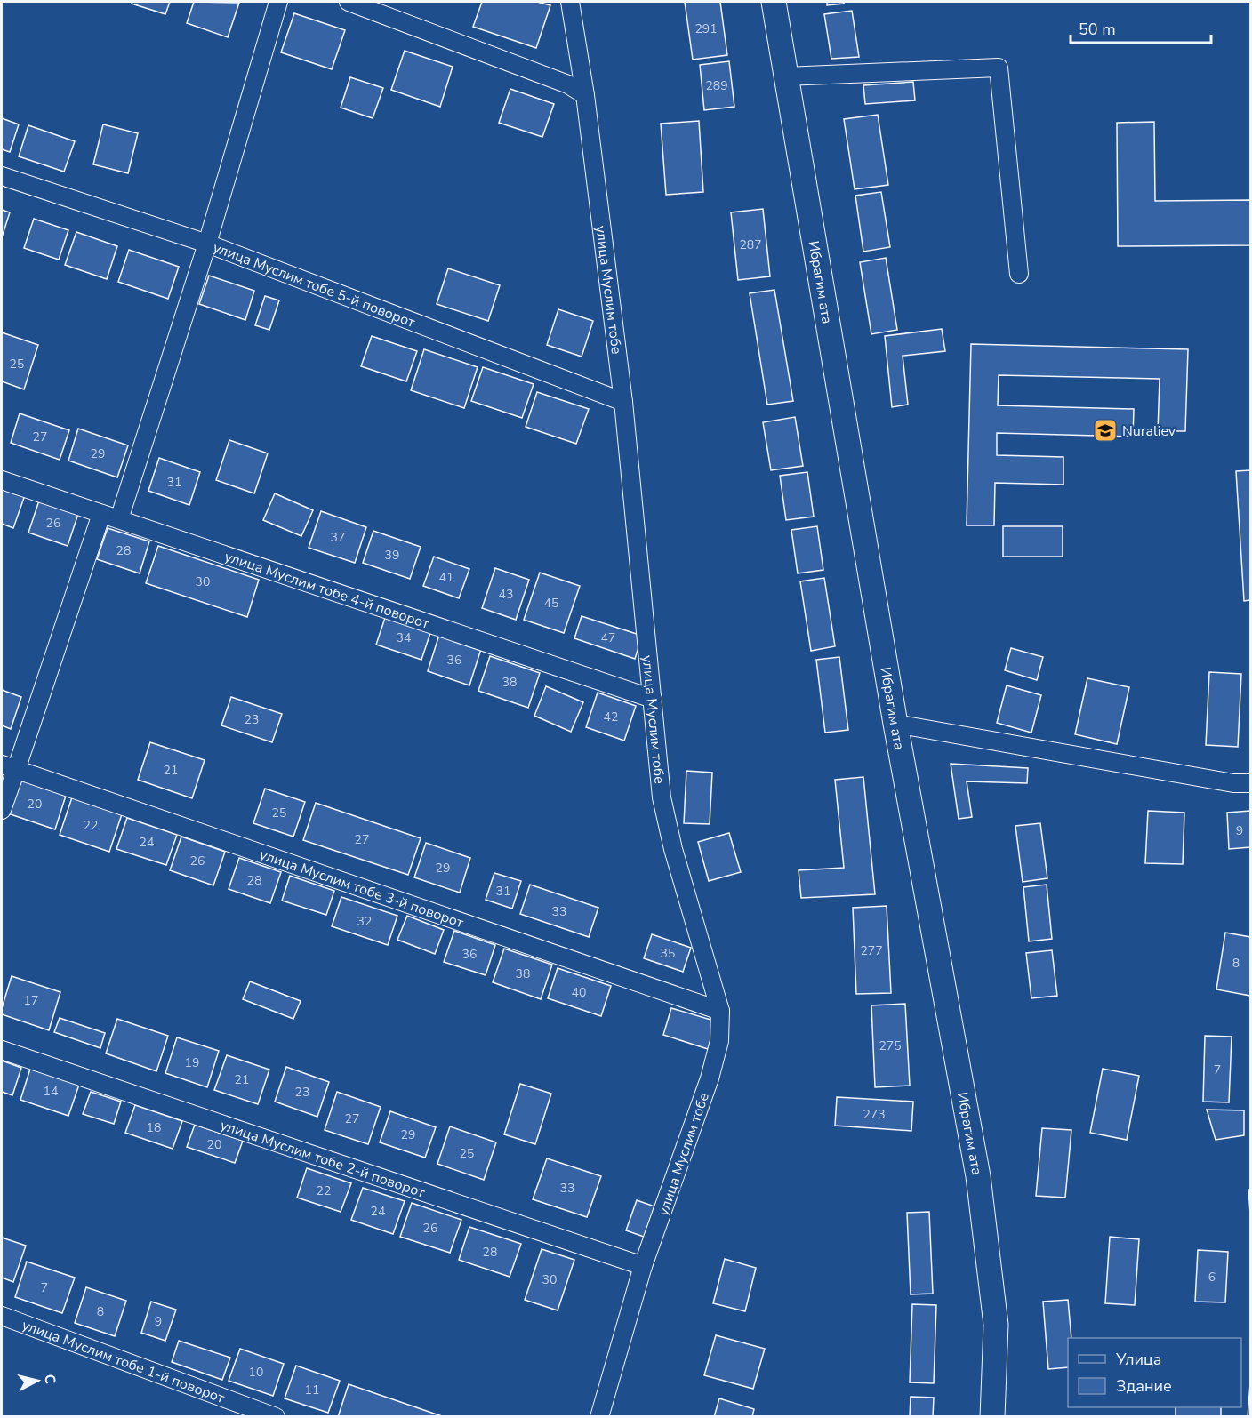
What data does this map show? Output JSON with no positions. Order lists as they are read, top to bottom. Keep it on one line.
{"streets":{"street":["Ибрагим ата","улица Муслим тобе 5-й поворот","улица Муслим тобе","улица Муслим тобе 4-й поворот","улица Муслим тобе 3-й поворот","улица Муслим тобе 2-й поворот","улица Муслим тобе 1-й поворот"]},"crossings":[["улица Муслим тобе 5-й поворот","улица Муслим тобе"],["улица Муслим тобе","улица Муслим тобе 4-й поворот"],["улица Муслим тобе","улица Муслим тобе 3-й поворот"],["улица Муслим тобе","улица Муслим тобе 2-й поворот"]],"places":{"school or university":["Nuraliev"]},"house_numbers":["291","289","287","25","27","29","31","26","37","28","39","41","30","43","45","34","47","36","38","42","23","21","20","25","22","9","27","24","26","29","28","31","33","32","277","35","36","8","38","40","17","275","19","7","21","14","23","273","27","18","29","20","25","33","22","24","26","28","6","30","7","8","9","10","11"],"legend":["Улица","Здание"],"scale_bar":"50 m","north":"right"}
